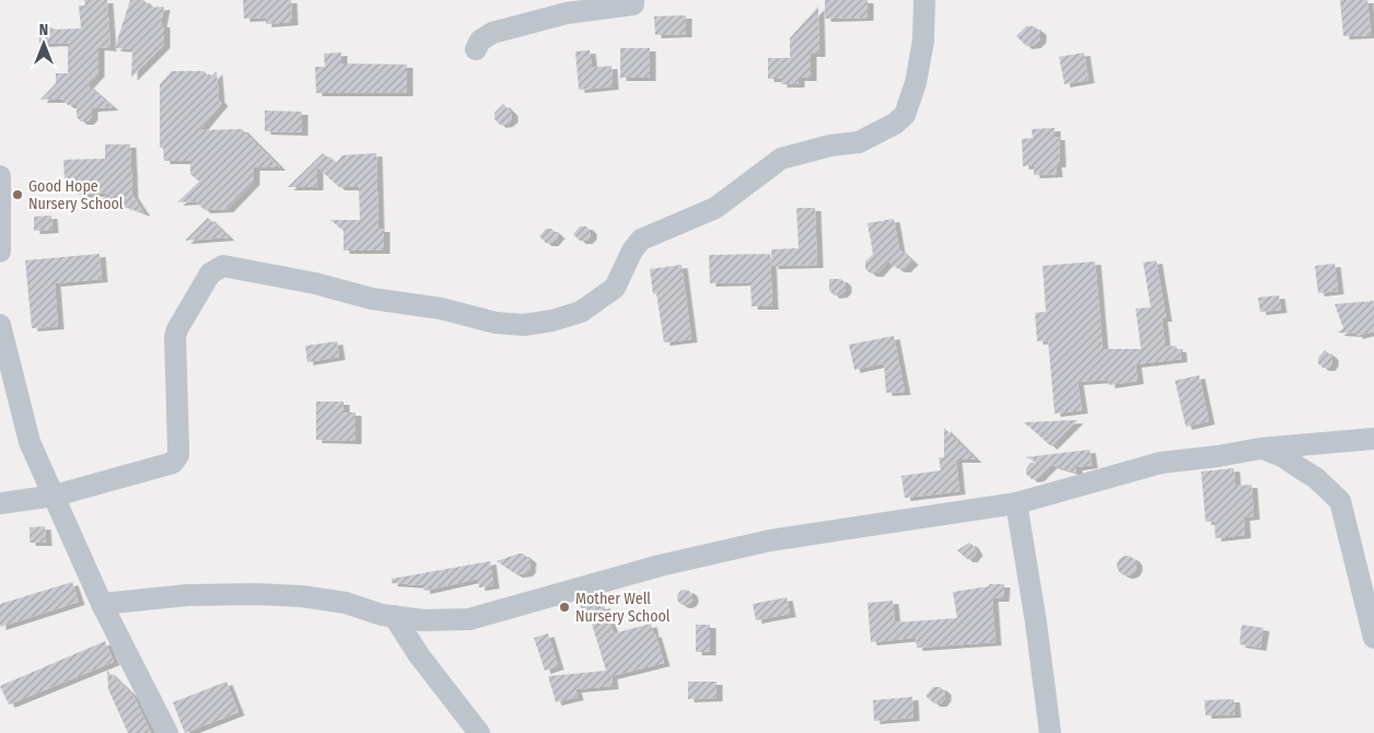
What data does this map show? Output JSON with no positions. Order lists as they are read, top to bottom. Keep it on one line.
{"places":["Good Hope Nursery School","Mother Well Nursery School"],"north":"top"}
